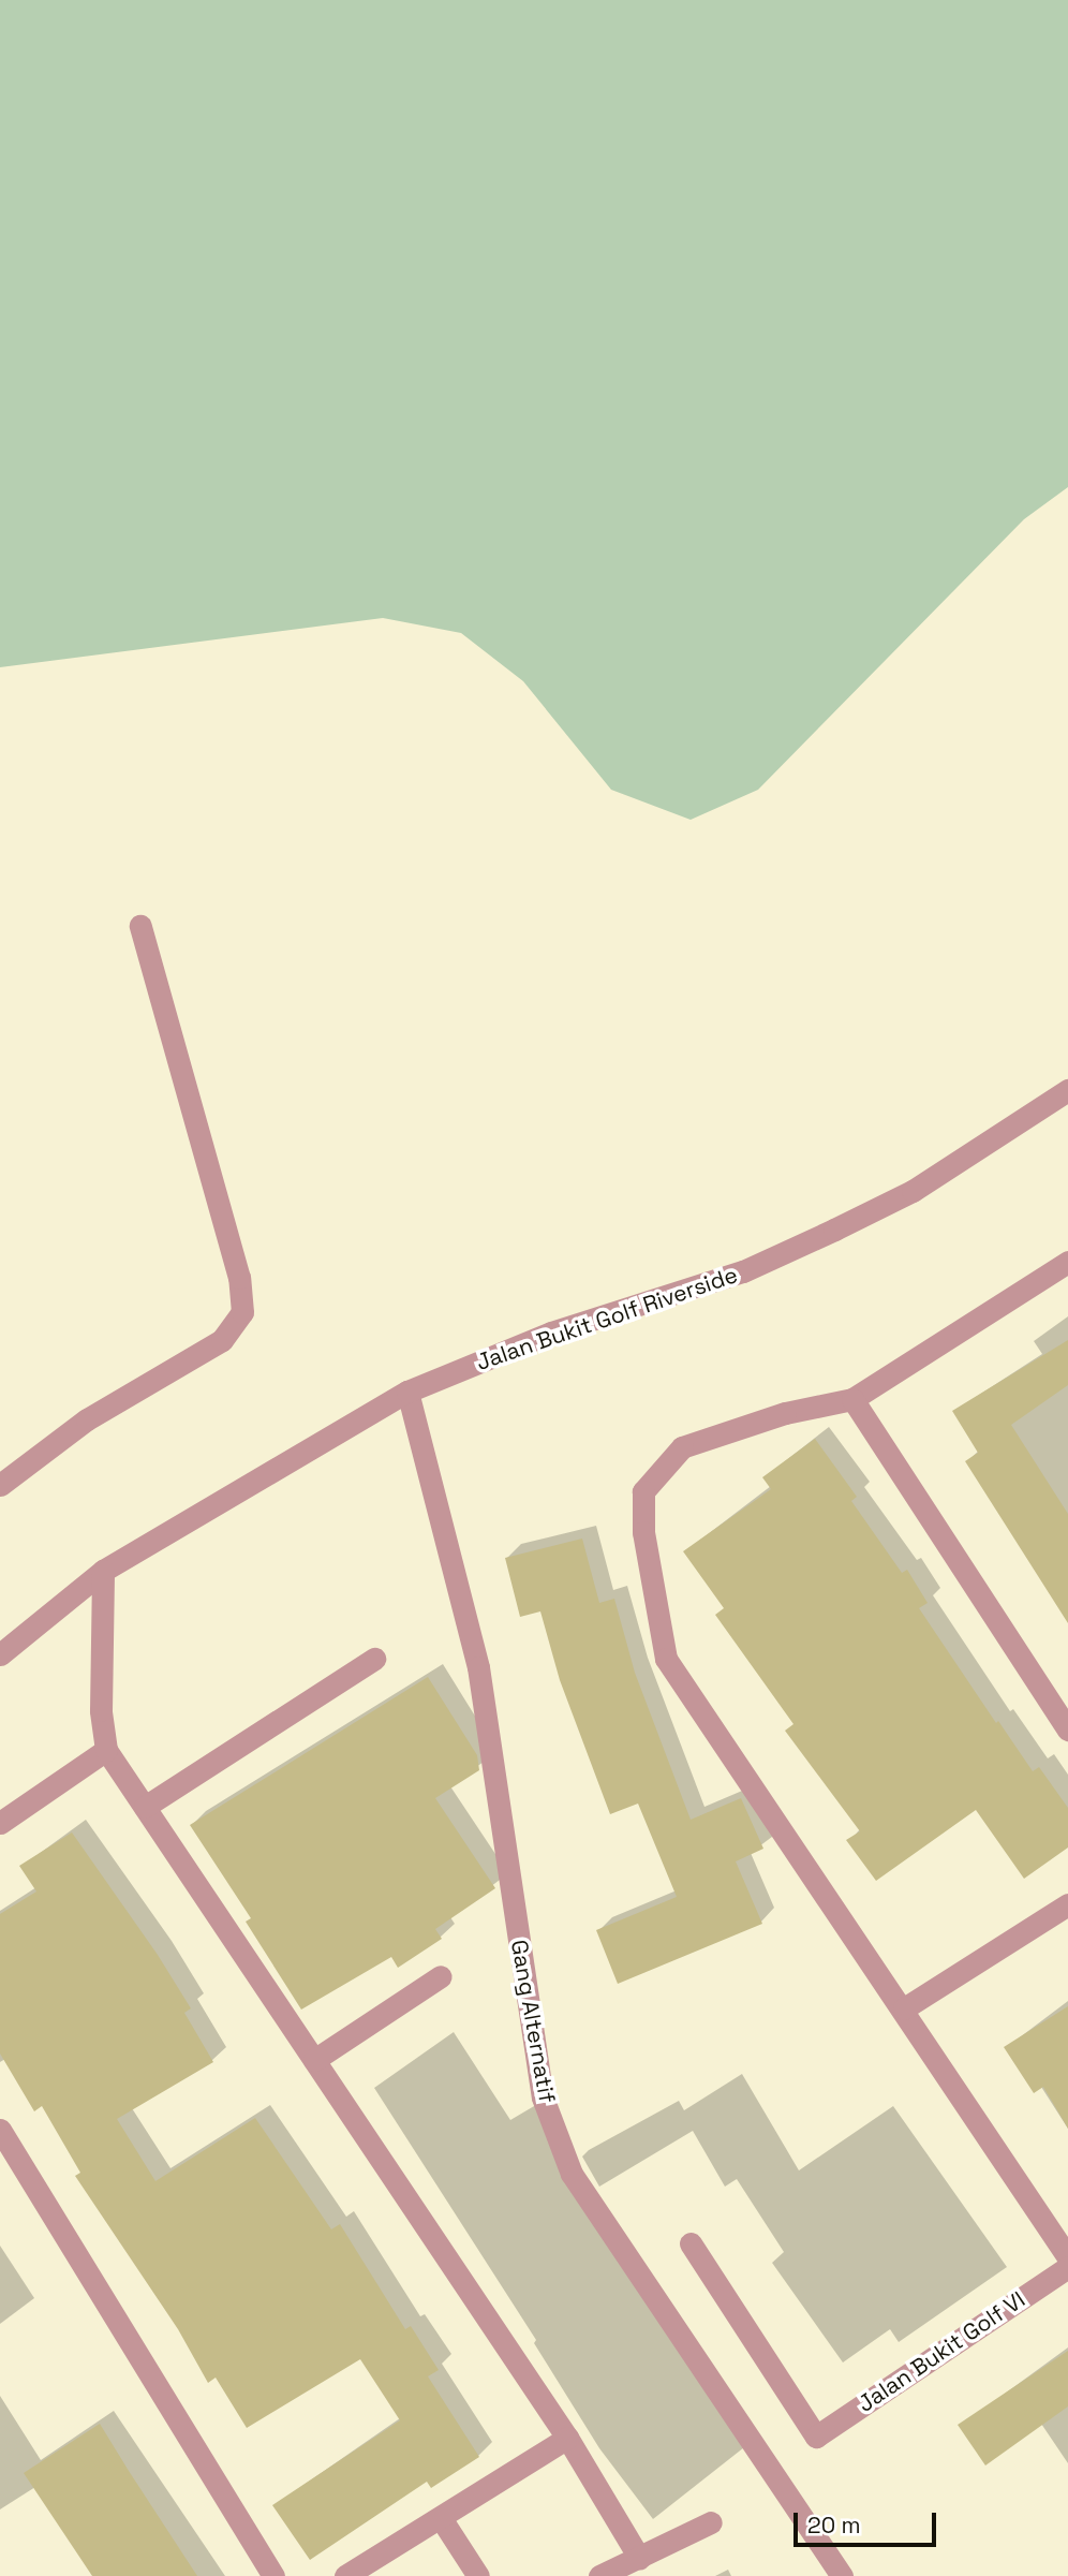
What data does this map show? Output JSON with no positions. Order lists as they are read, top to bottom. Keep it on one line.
{"streets":{"street":["Jalan Bukit Golf Riverside","Gang Alternatif","Jalan Bukit Golf VI"]},"crossings":[["Jalan Bukit Golf Riverside","Gang Alternatif"]],"scale_bar":"20 m"}
